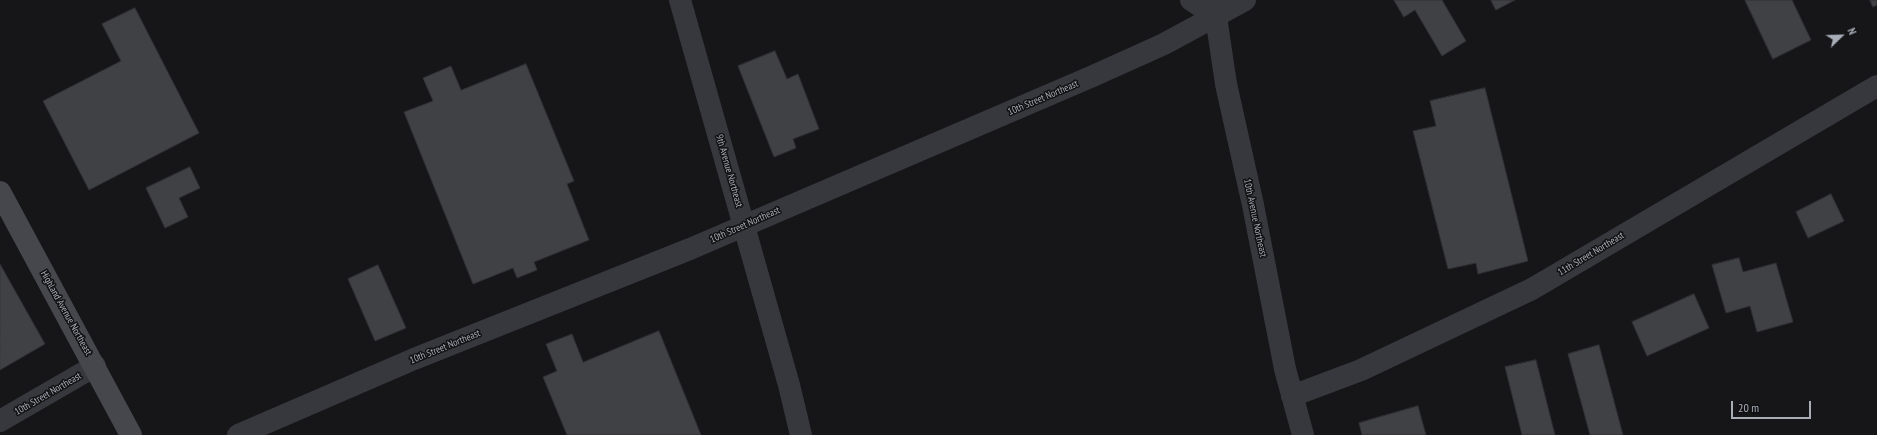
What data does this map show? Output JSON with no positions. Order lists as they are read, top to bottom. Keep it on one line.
{"streets":{"main road":["Highland Avenue Northeast"],"street":["10th Street Northeast","9th Avenue Northeast","10th Avenue Northeast","11th Street Northeast"]},"crossings":[["10th Street Northeast","9th Avenue Northeast"],["10th Street Northeast","10th Avenue Northeast"],["10th Street Northeast","Highland Avenue Northeast"],["10th Avenue Northeast","11th Street Northeast"]],"scale_bar":"20 m","north":"top right"}
